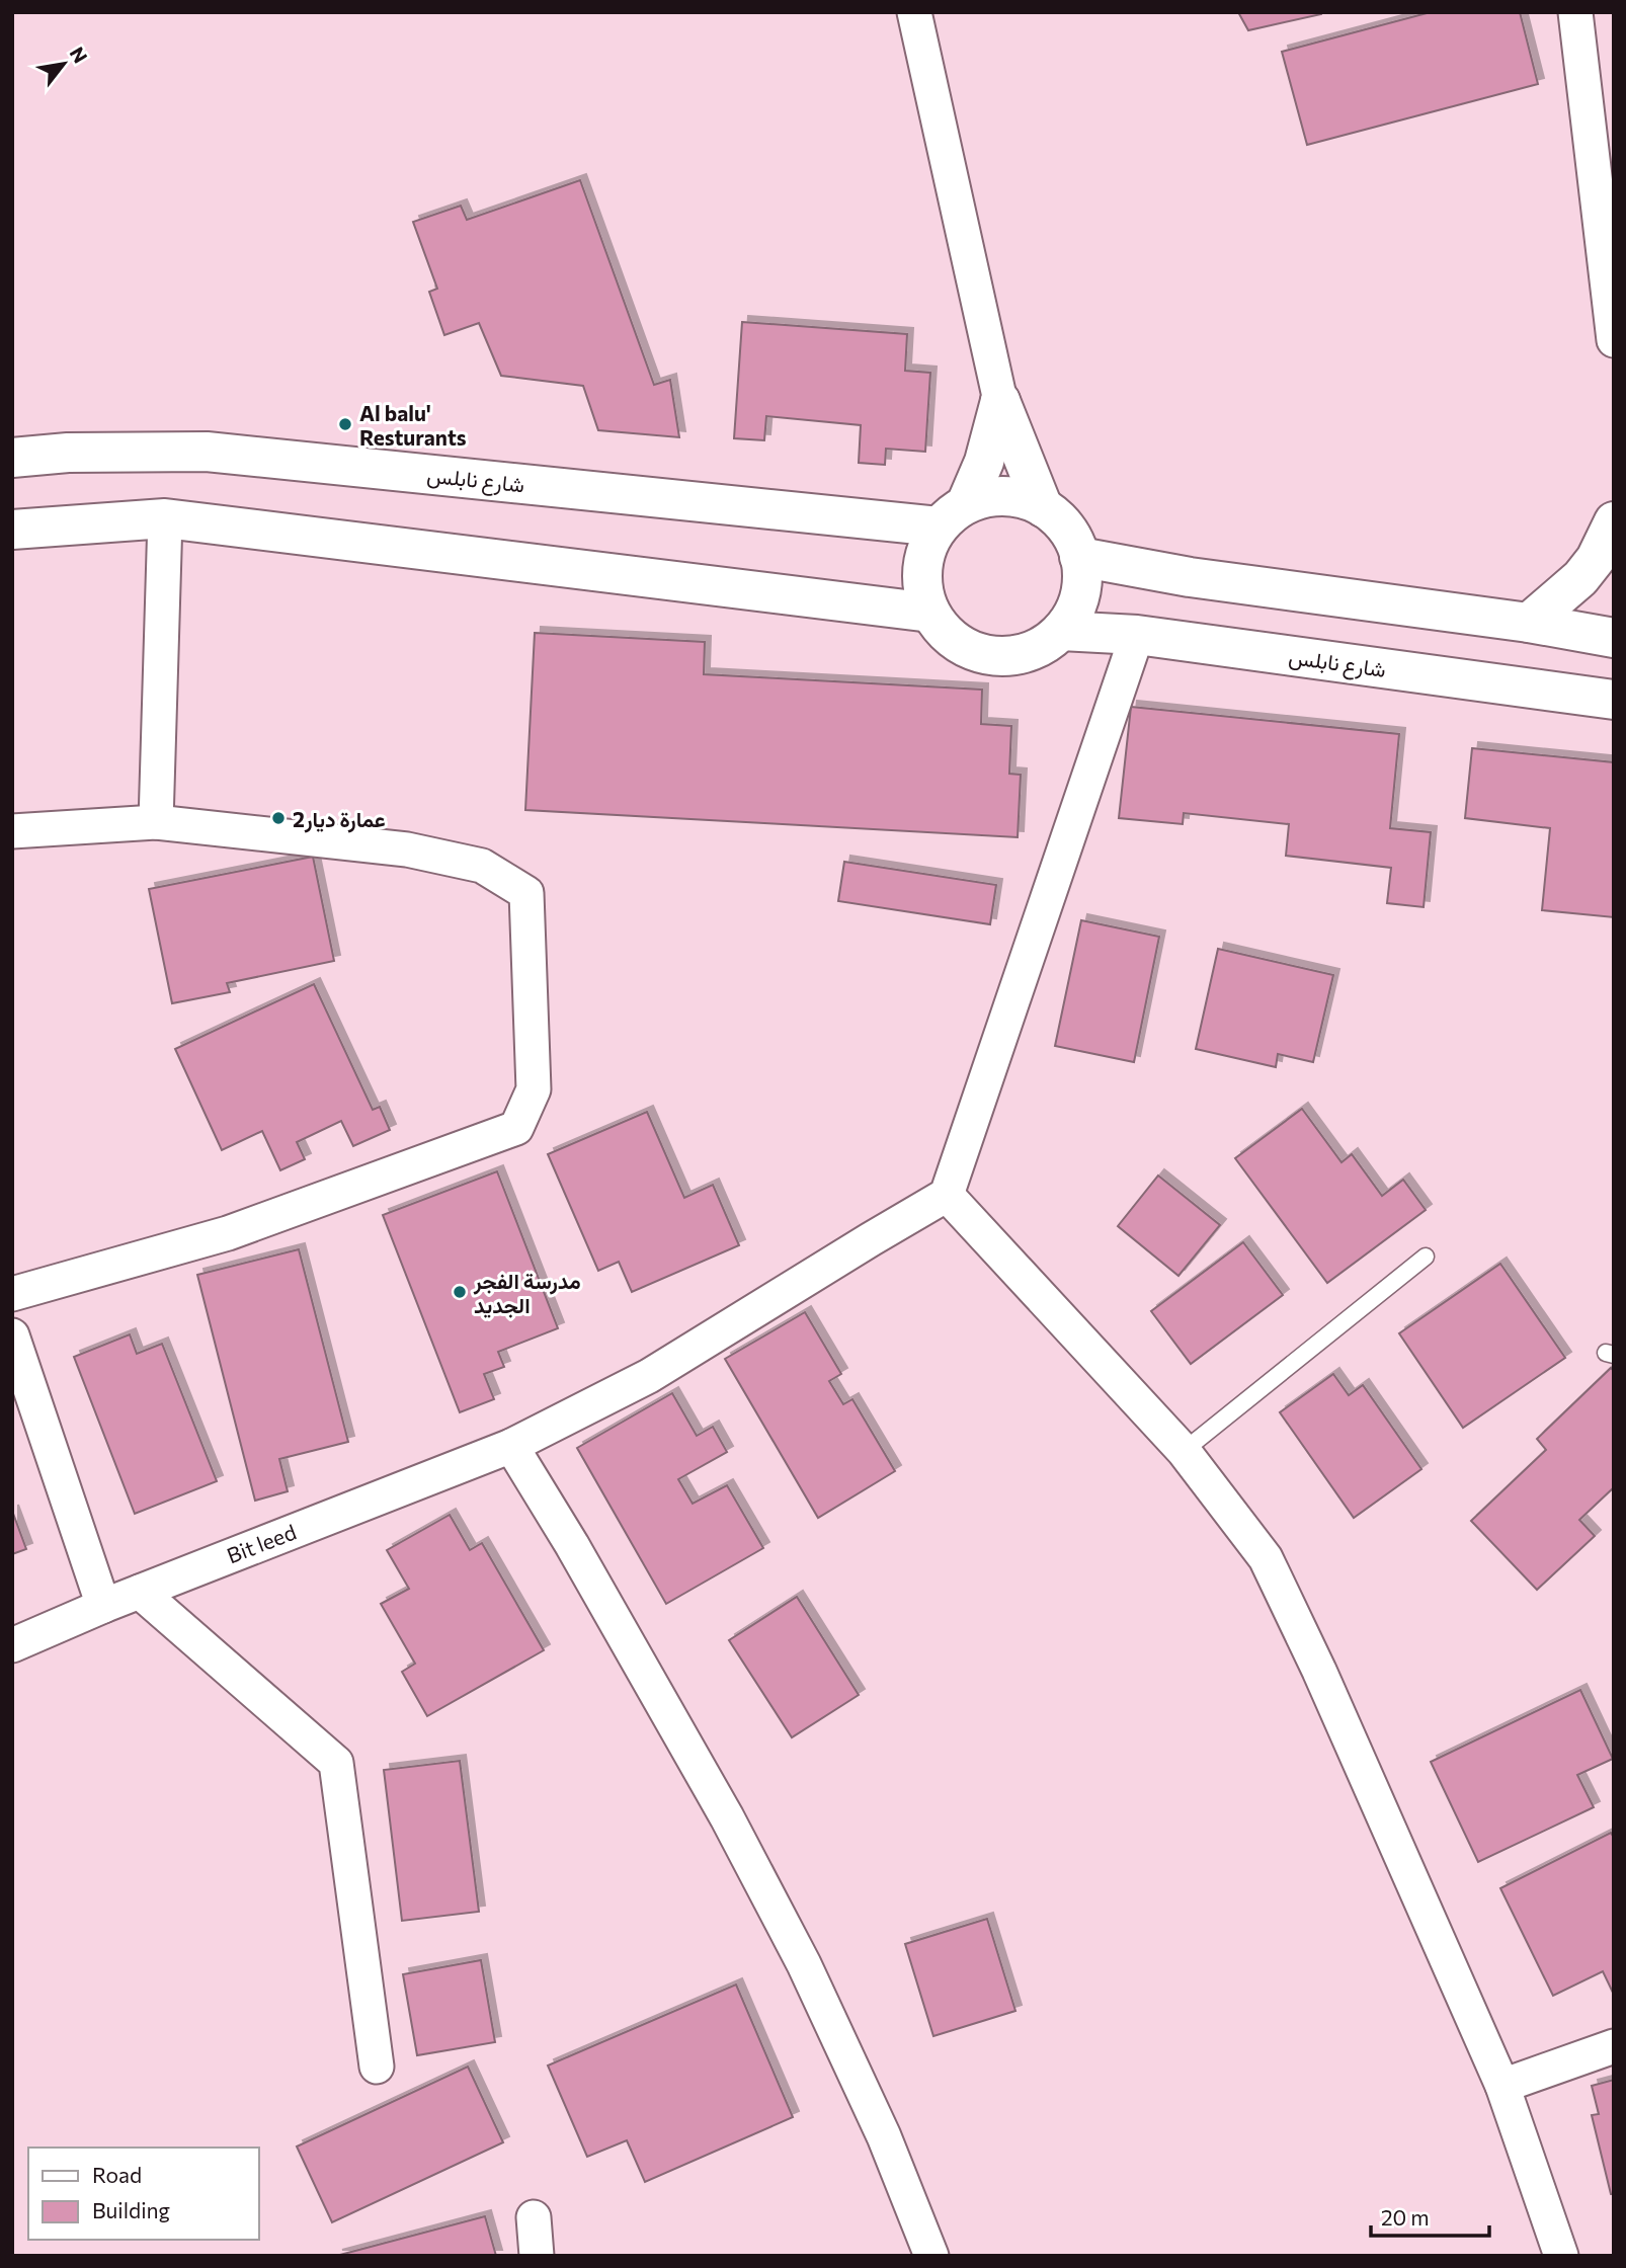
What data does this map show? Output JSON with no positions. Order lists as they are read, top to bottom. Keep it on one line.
{"streets":{"main road":["شارع نابلس"],"street":["Bit leed"]},"places":["Al balu' Resturants","عمارة ديار2","مدرسة الفجر الجديد"],"legend":["Road","Building"],"scale_bar":"20 m","north":"top right"}
